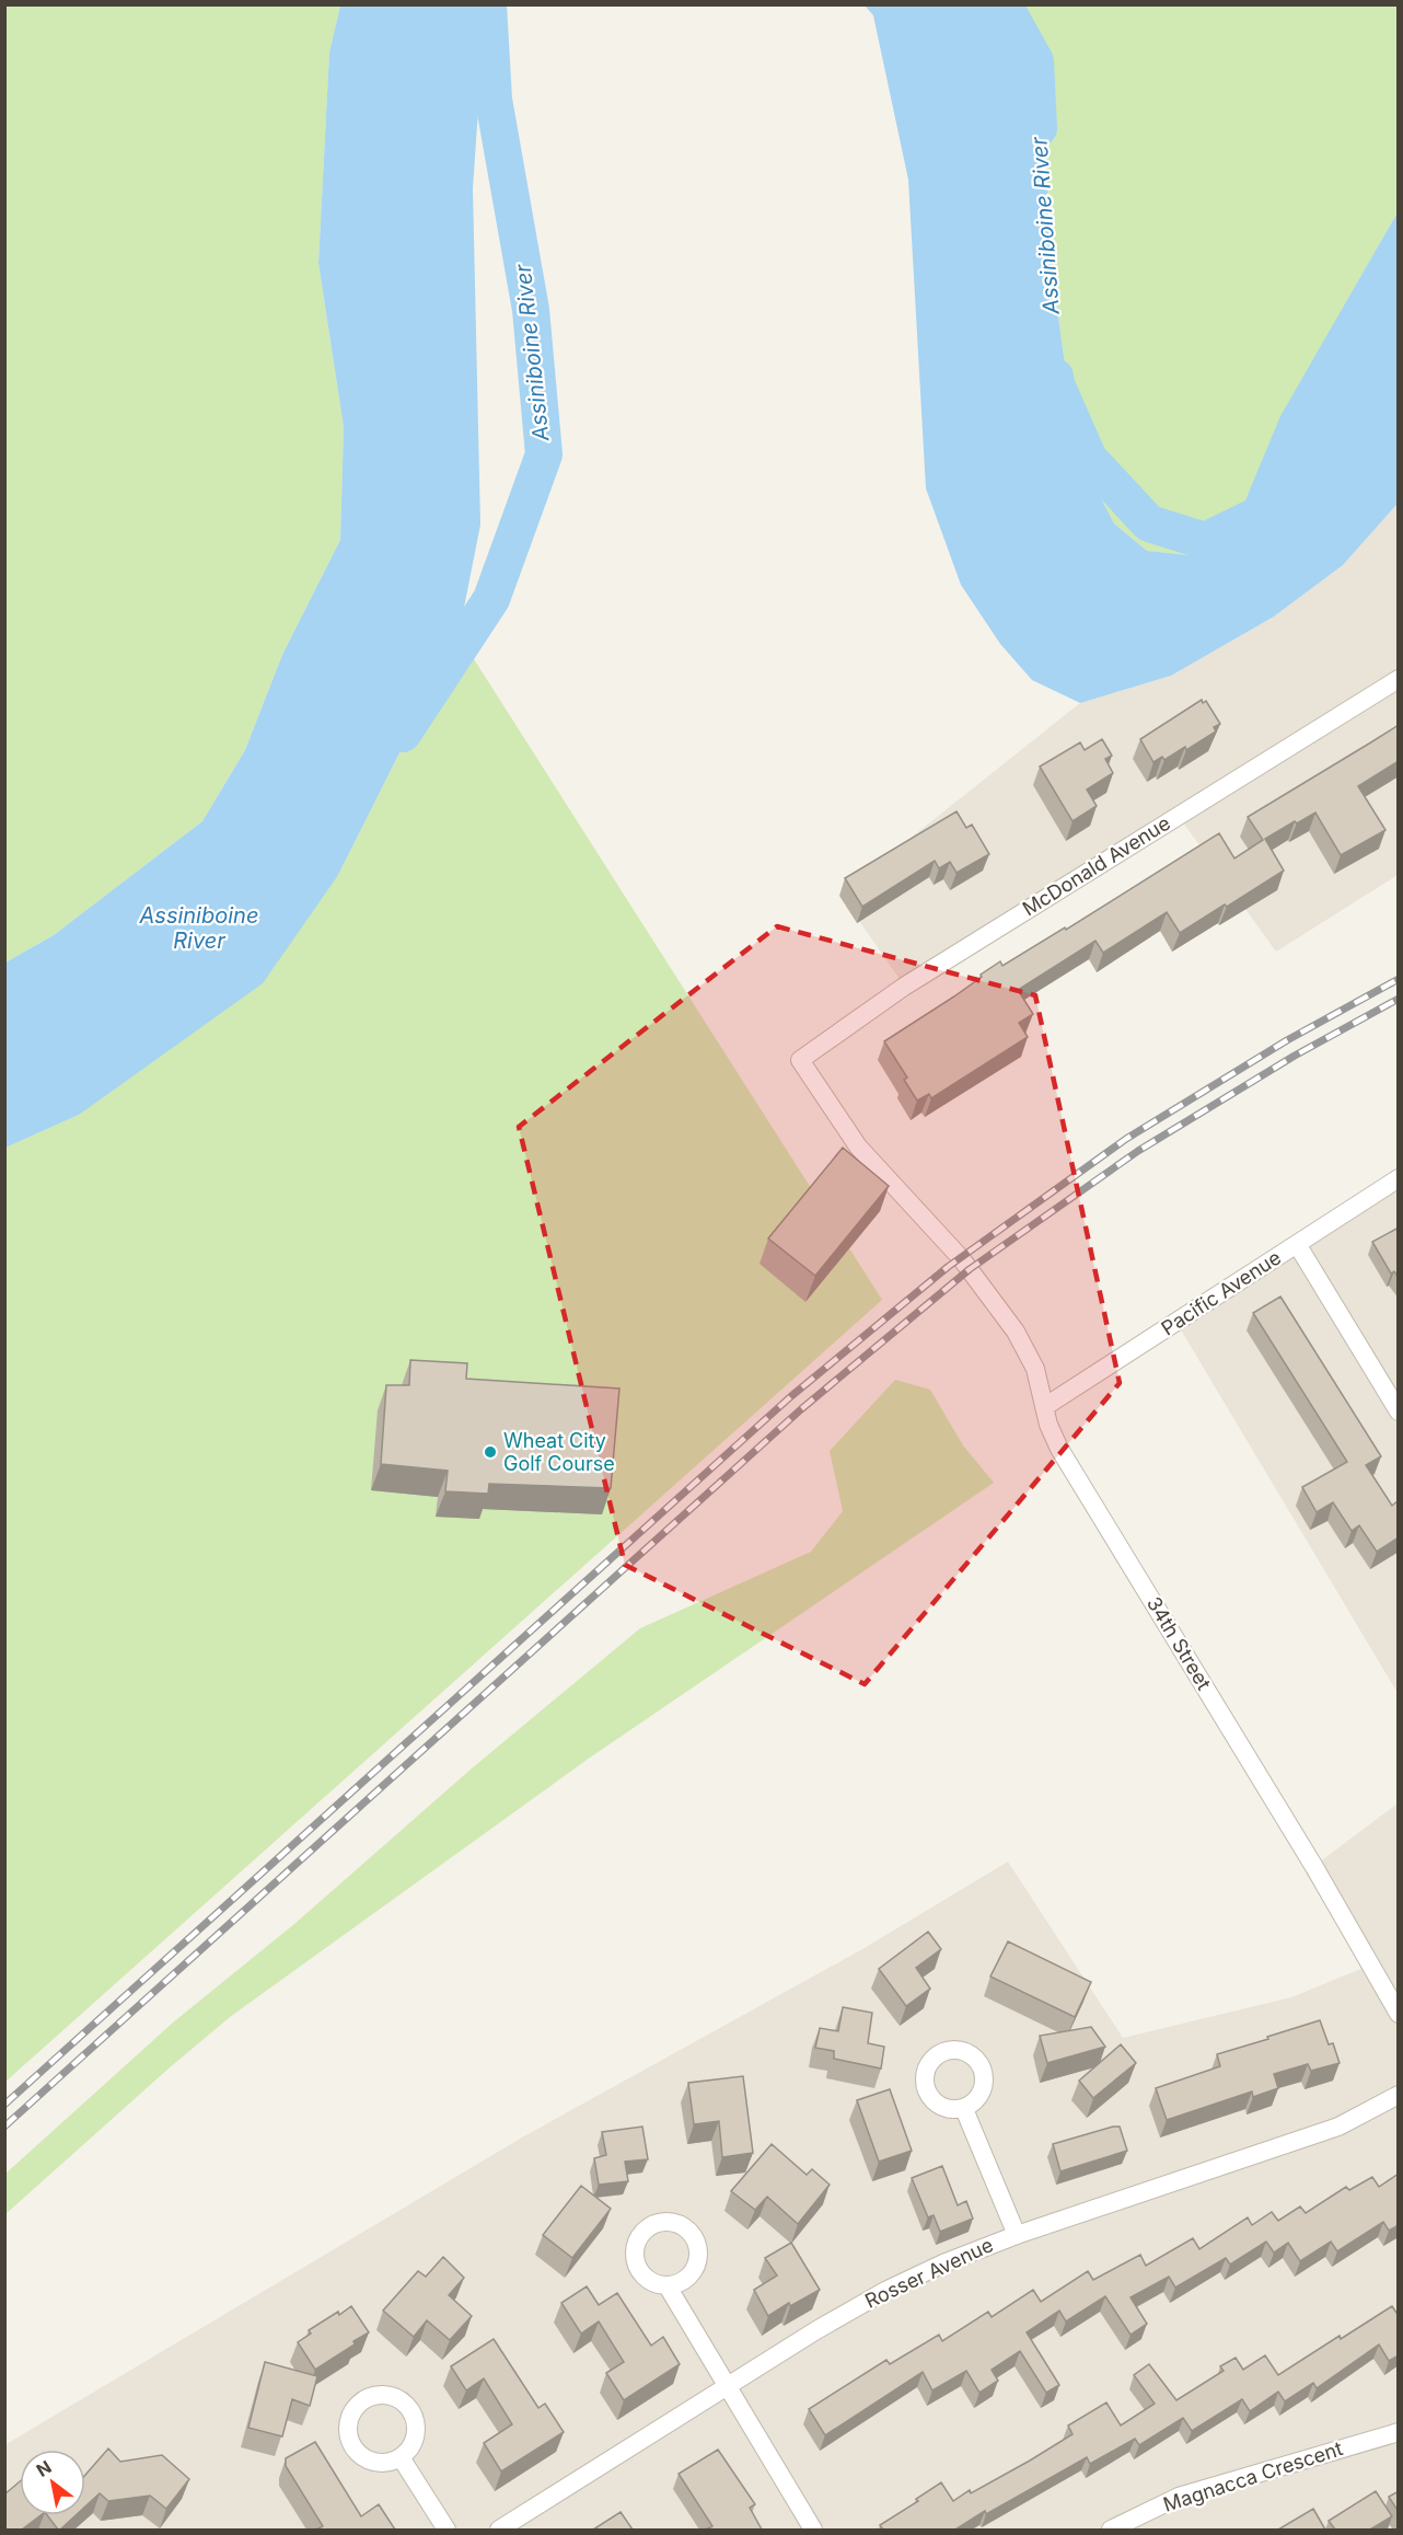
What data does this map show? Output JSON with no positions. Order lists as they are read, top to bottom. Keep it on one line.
{"streets":{"street":["McDonald Avenue","Pacific Avenue","34th Street","Rosser Avenue","Magnacca Crescent"]},"crossings":[["McDonald Avenue","34th Street"],["Pacific Avenue","34th Street"]],"water":["Assiniboine River"],"places":["Wheat City Golf Course"],"north":"top left"}
